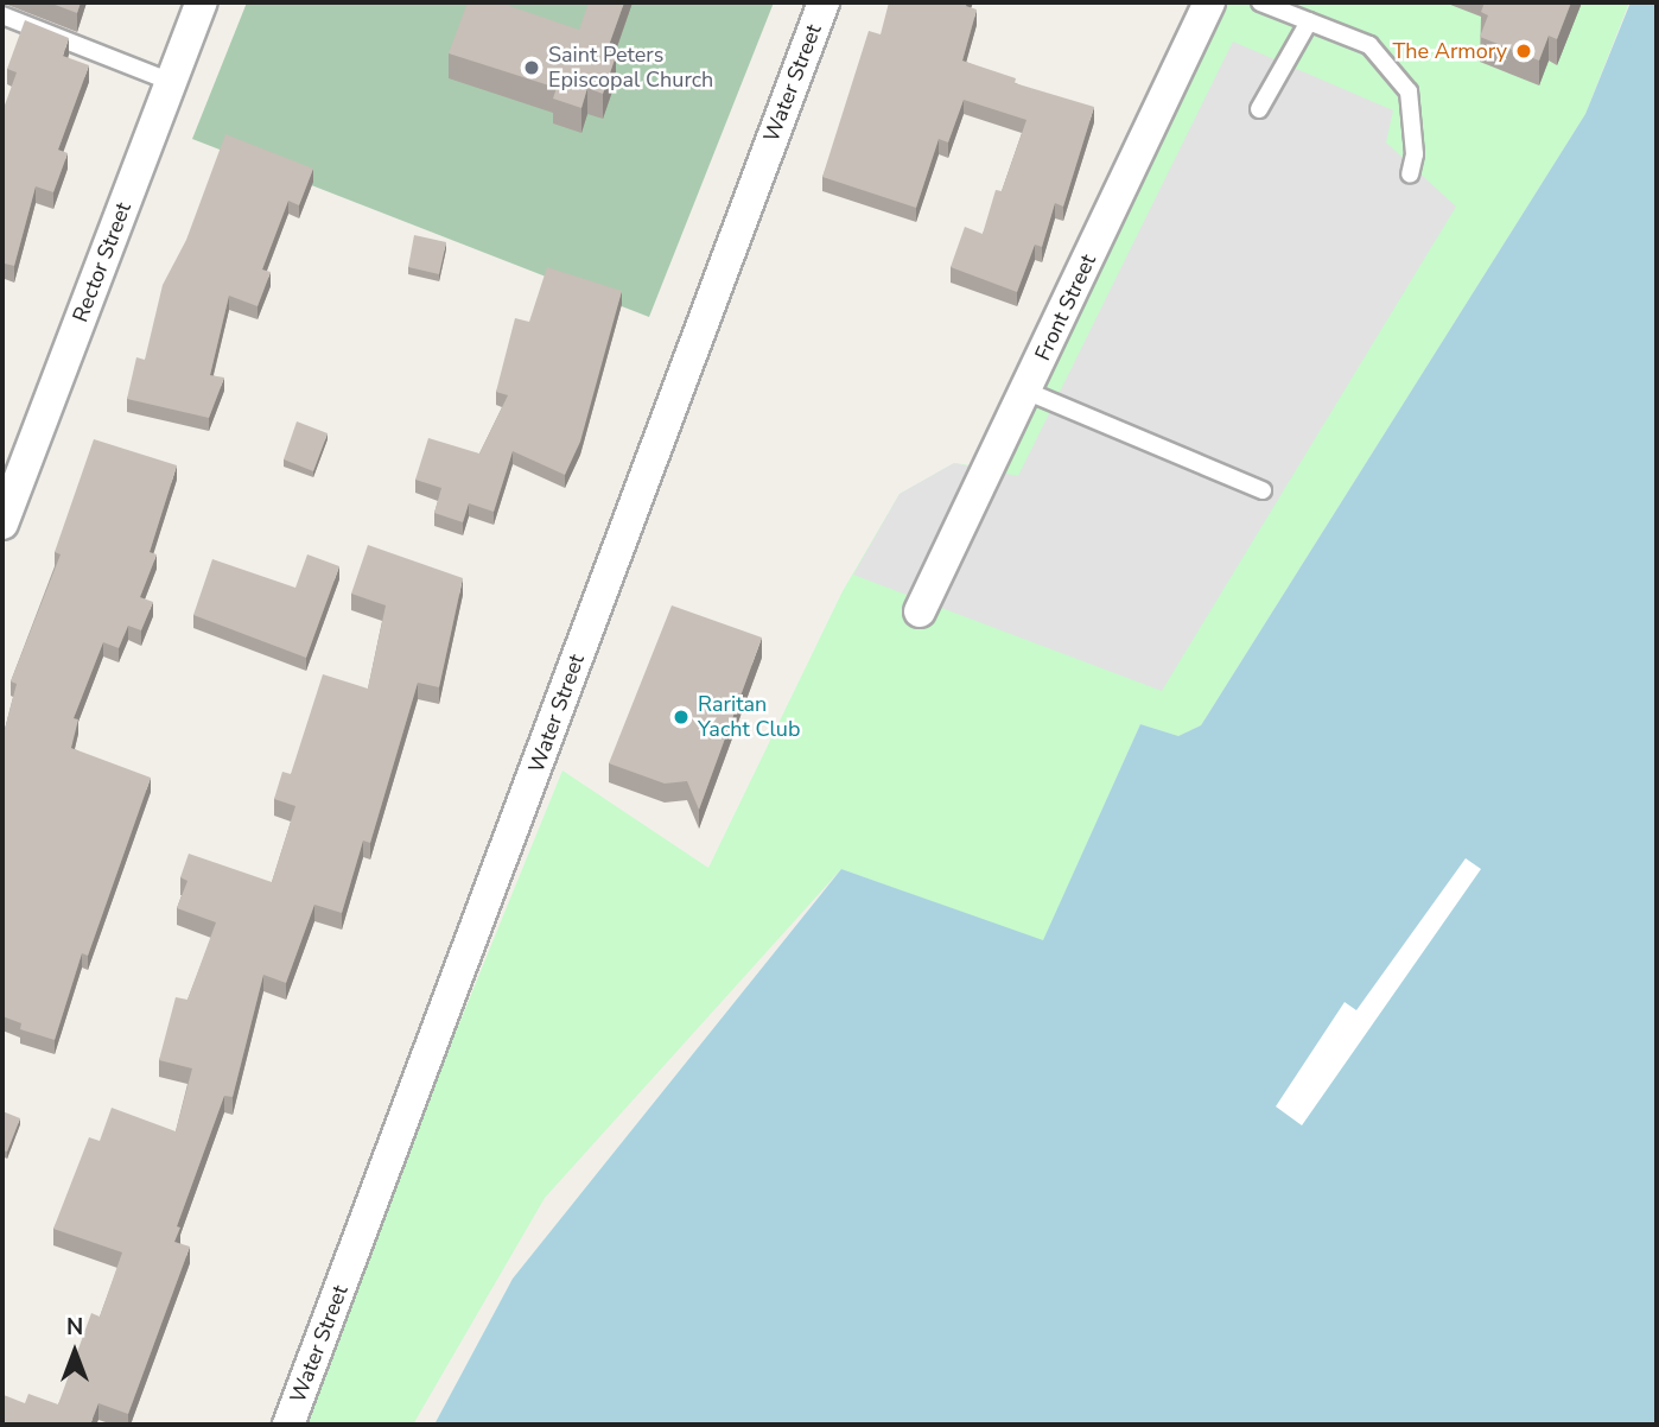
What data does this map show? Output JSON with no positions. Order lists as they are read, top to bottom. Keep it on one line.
{"streets":{"street":["Water Street","Rector Street","Front Street"]},"places":["The Armory","Saint Peters Episcopal Church","Raritan Yacht Club"],"north":"top"}
